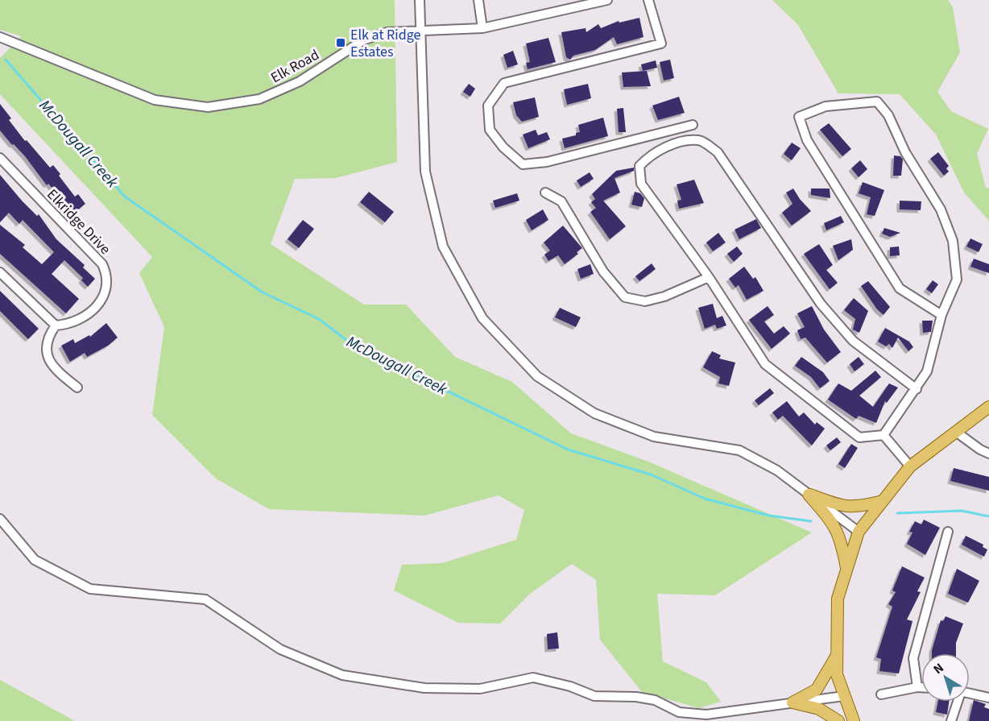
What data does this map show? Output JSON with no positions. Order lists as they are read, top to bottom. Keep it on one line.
{"streets":{"street":["Elk Road","Elkridge Drive"]},"water":["McDougall Creek"],"places":{"transit":["Elk at Ridge Estates"]},"north":"top left"}
